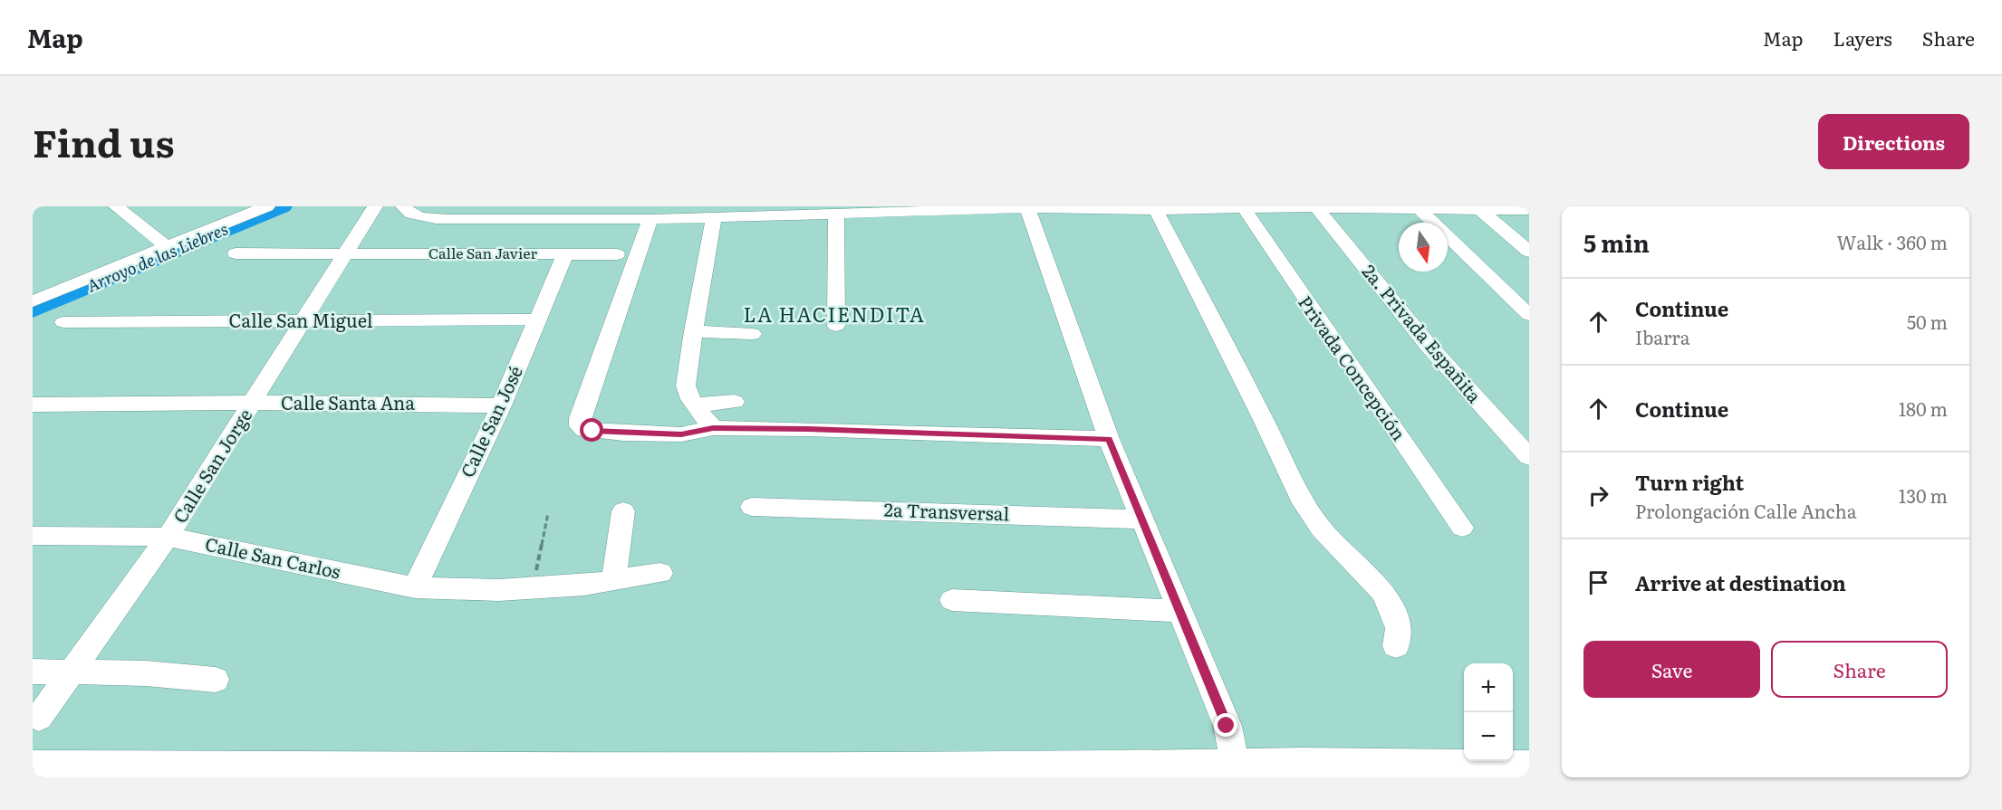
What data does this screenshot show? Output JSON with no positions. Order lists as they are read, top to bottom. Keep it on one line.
{"streets":{"street":["Calle San Javier","Calle San Miguel","2a. Privada Españita","Privada Concepción","Calle Santa Ana","Calle San José","Calle San Jorge","2a Transversal","Calle San Carlos"]},"crossings":[["Calle San Javier","Calle San José"],["Calle San Javier","Calle San Jorge"],["Calle San Miguel","Calle San José"],["Calle San Miguel","Calle San Jorge"],["Calle Santa Ana","Calle San José"],["Calle Santa Ana","Calle San Jorge"],["Calle San José","Calle San Carlos"],["Calle San Jorge","Calle San Carlos"]],"districts":["LA HACIENDITA"],"water":["Arroyo de las Liebres"],"north":"bottom","page":{"header":"Map","nav":["Map","Layers","Share"],"title":"Find us","buttons":["Directions",["Save","Share"]],"heading":["5 min","Walk · 360 m"],"list":[["Continue","Ibarra","50 m"],["Continue","180 m"],["Turn right","Prolongación Calle Ancha","130 m"],"Arrive at destination"],"map_buttons":["+","−"]}}
